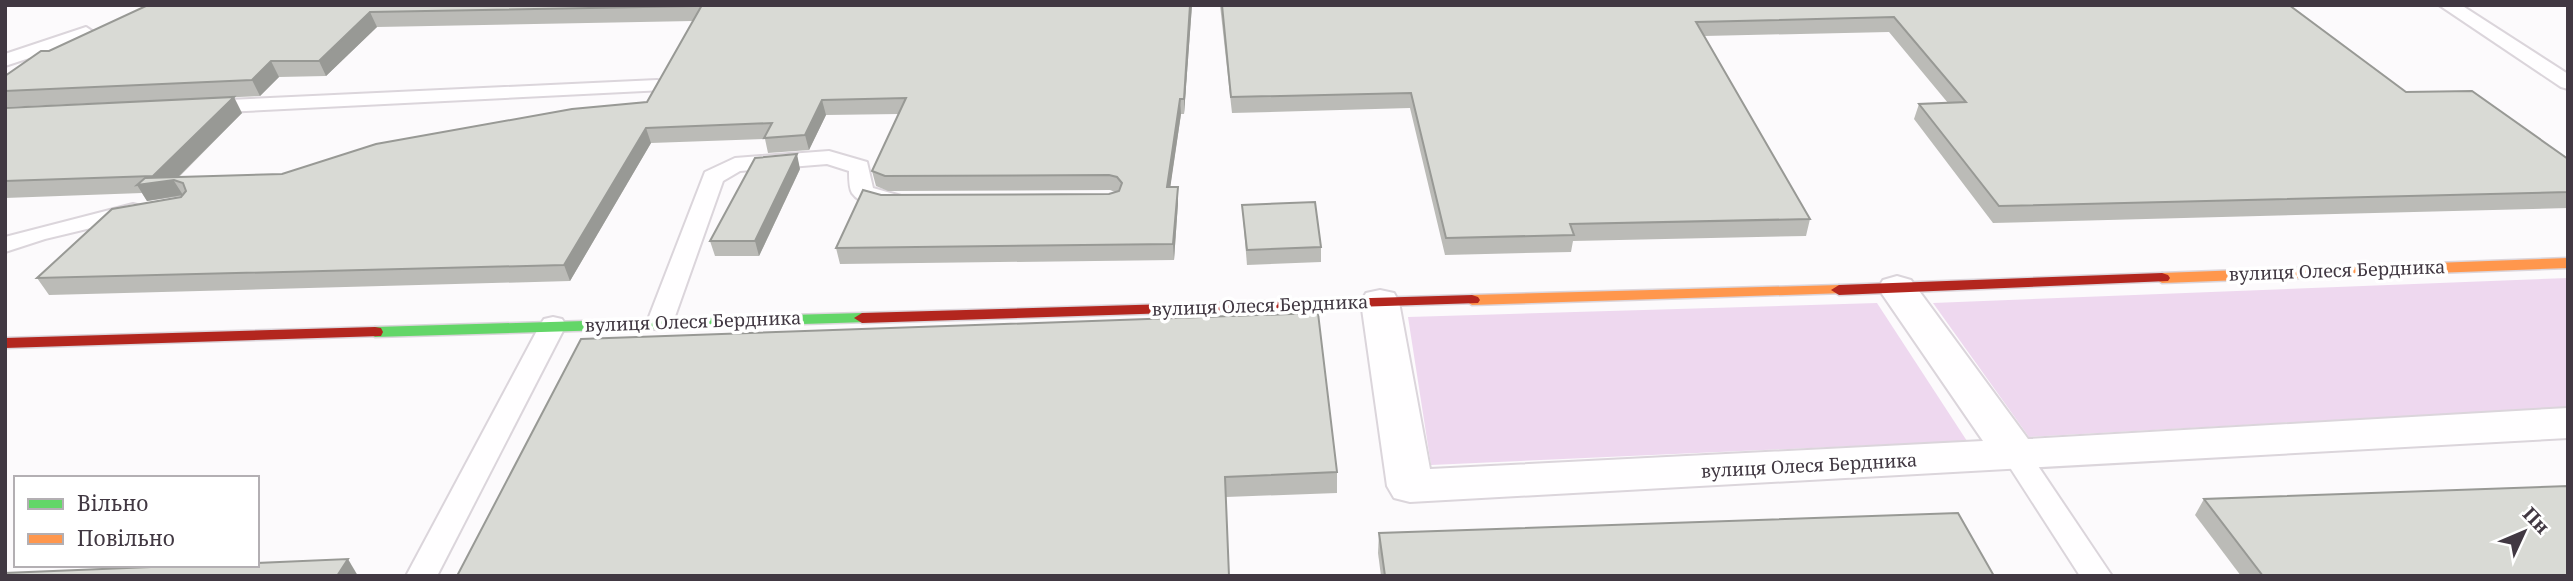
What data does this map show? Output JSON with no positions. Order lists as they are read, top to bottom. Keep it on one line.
{"streets":{"street":["вулиця Олеся Бердника"]},"legend":["Вільно","Повільно"],"north":"top right"}
